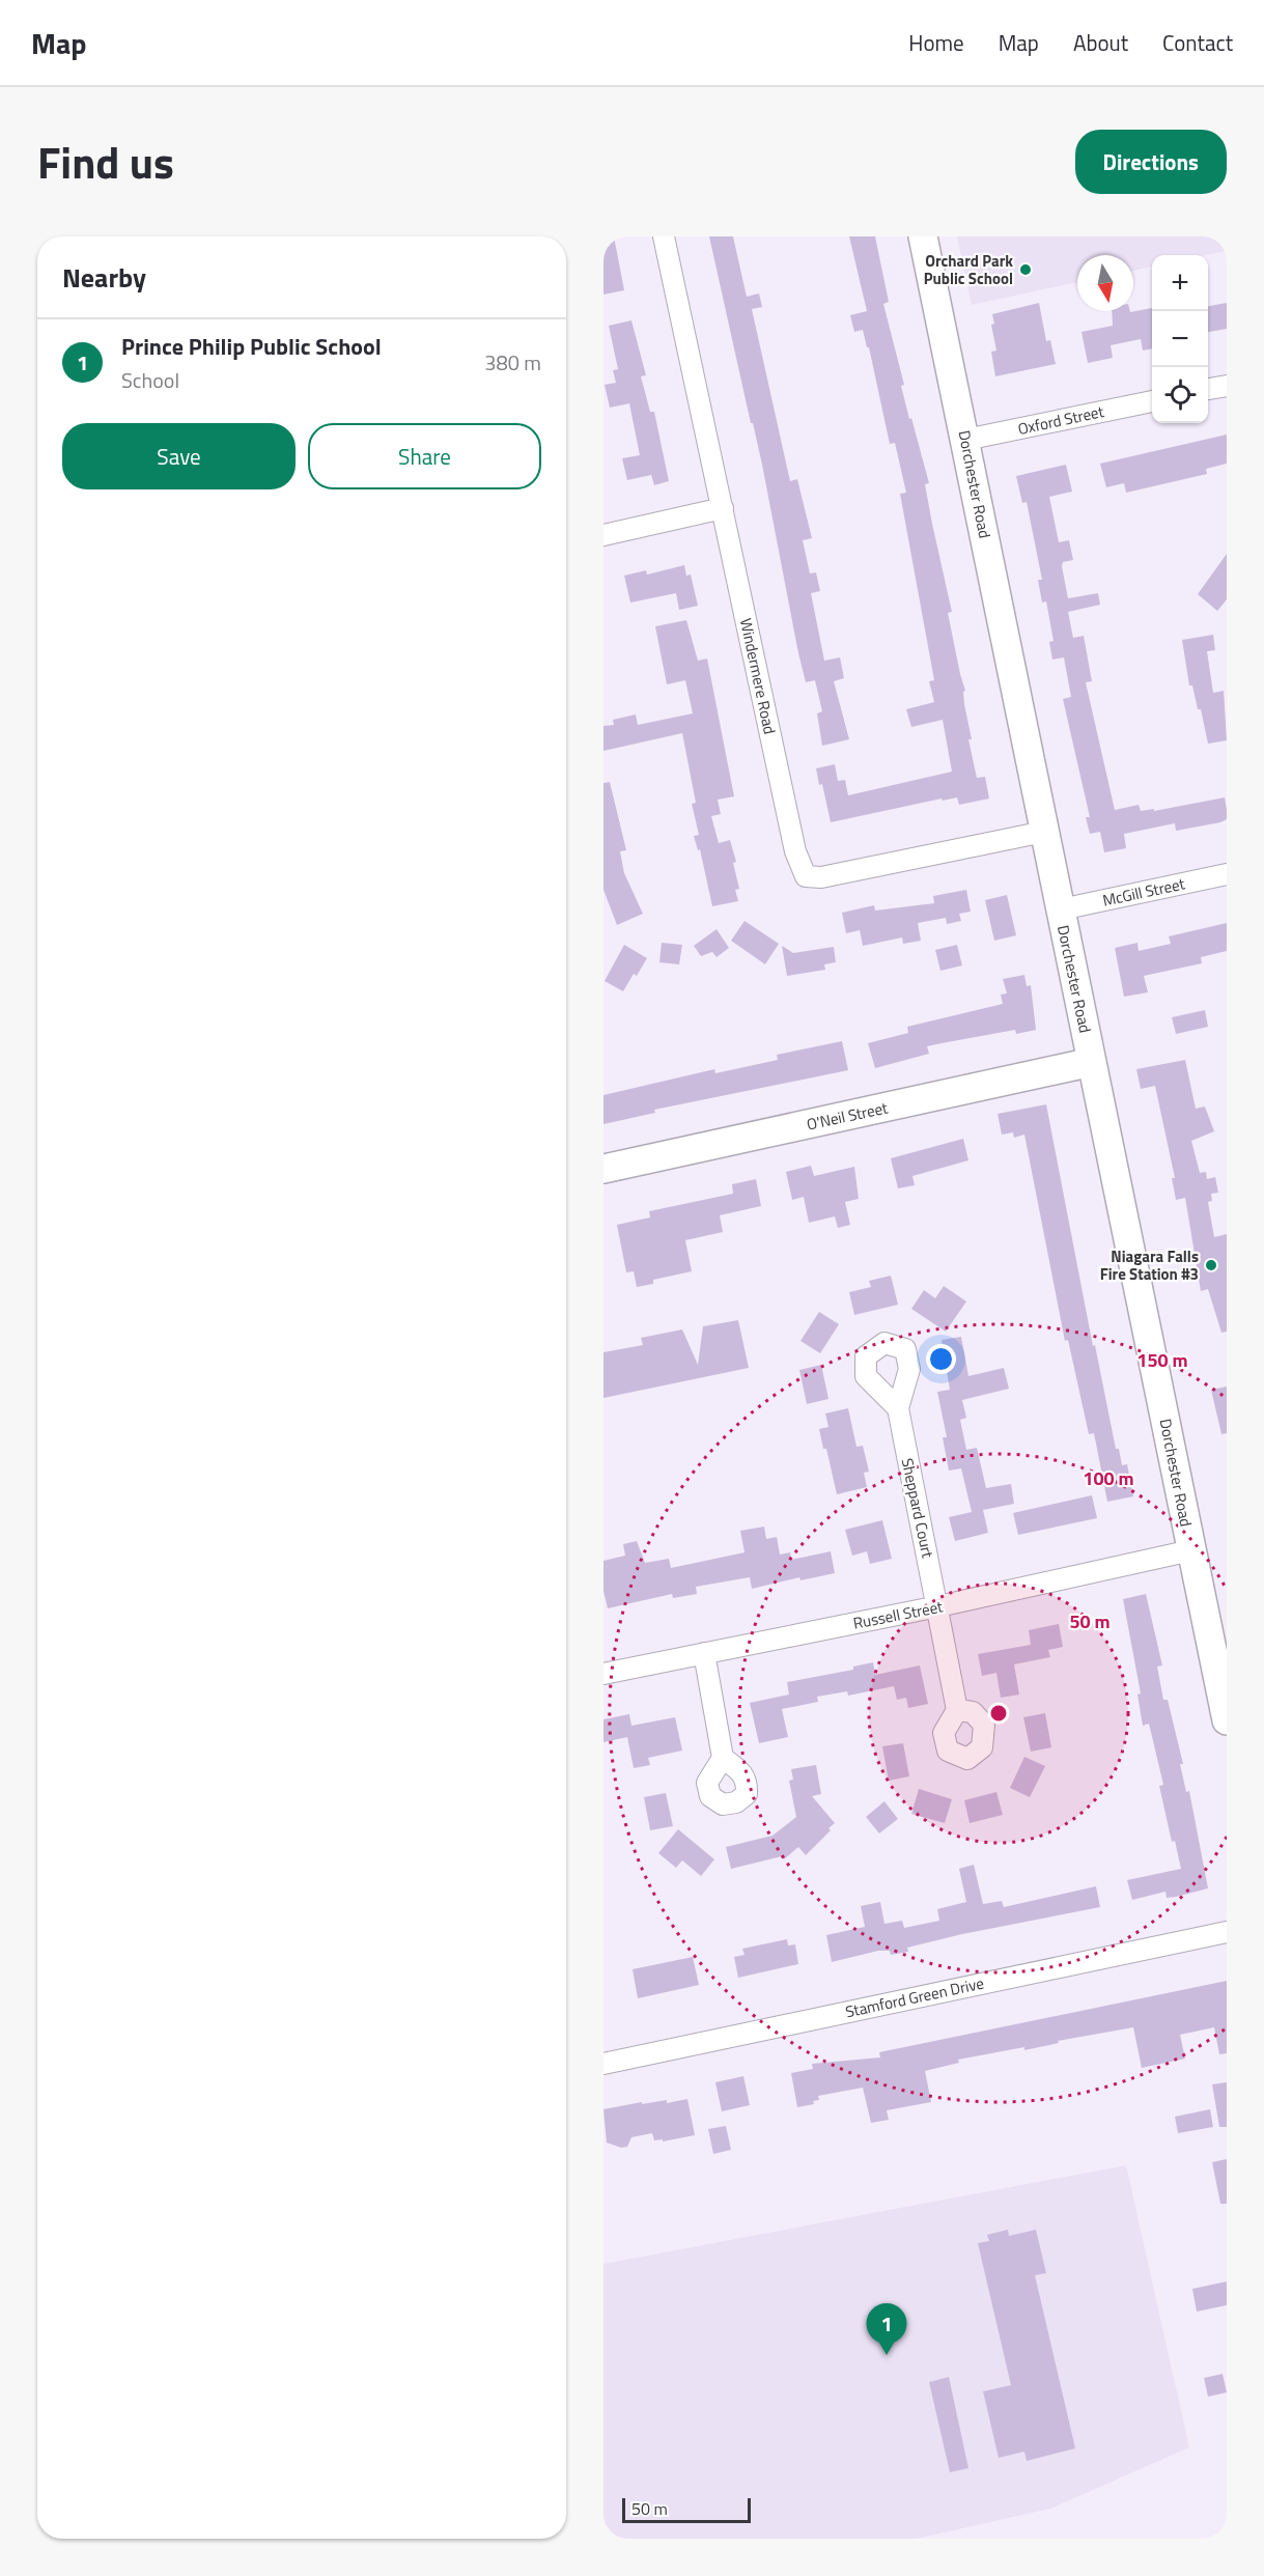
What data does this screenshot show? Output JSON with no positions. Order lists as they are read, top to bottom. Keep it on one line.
{"streets":{"main road":["Dorchester Road","O'Neil Street"],"street":["Oxford Street","Windermere Road","McGill Street","Sheppard Court","Russell Street","Stamford Green Drive"]},"crossings":[["Oxford Street","Dorchester Road"],["Dorchester Road","Windermere Road"],["Dorchester Road","McGill Street"],["Dorchester Road","O'Neil Street"],["Dorchester Road","Russell Street"],["Sheppard Court","Russell Street"]],"places":["Orchard Park Public School","Niagara Falls Fire Station #3"],"scale_bar":"50 m","north":"bottom","page":{"header":"Map","nav":["Home","Map","About","Contact"],"title":"Find us","buttons":["Directions",["Save","Share"]],"heading":"Nearby","map_buttons":["+","−"],"list":[{"mark":"1","name":"Prince Philip Public School","note":"School","value":"380 m"}],"pins":"1","scale":"50 m"},"rings":["150 m","100 m","50 m"]}
